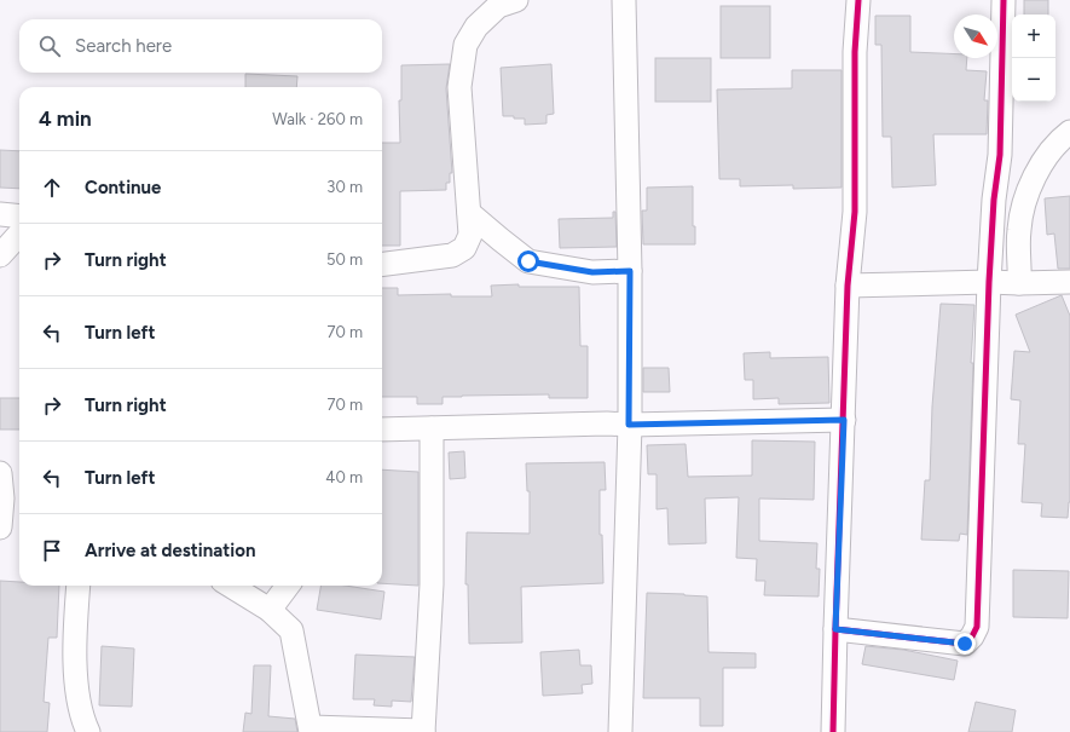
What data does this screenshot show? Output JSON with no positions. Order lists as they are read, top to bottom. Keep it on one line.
{"north":"bottom right","page":{"map_buttons":["+","−"],"search":"Search here","heading":["4 min","Walk · 260 m"],"list":[["Continue","30 m"],["Turn right","50 m"],["Turn left","70 m"],["Turn right","70 m"],["Turn left","40 m"],"Arrive at destination"]}}
